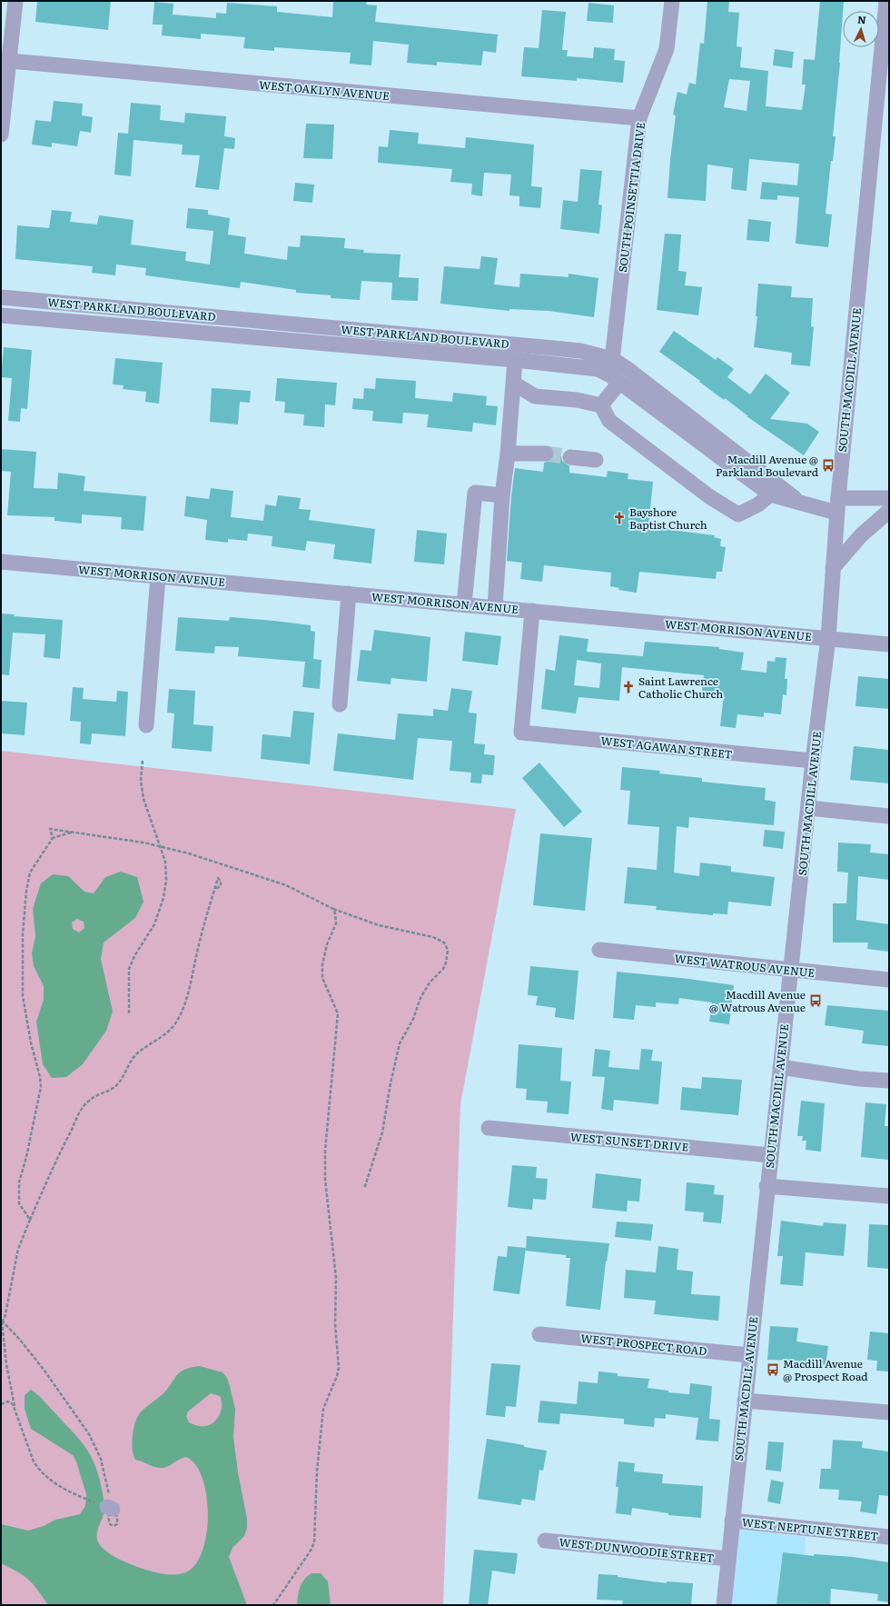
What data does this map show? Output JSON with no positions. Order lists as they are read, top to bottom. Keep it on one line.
{"streets":{"street":["WEST OAKLYN AVENUE","SOUTH POINSETTIA DRIVE","WEST PARKLAND BOULEVARD","SOUTH MACDILL AVENUE","WEST MORRISON AVENUE","WEST AGAWAN STREET","WEST WATROUS AVENUE","WEST SUNSET DRIVE","WEST PROSPECT ROAD","WEST NEPTUNE STREET","WEST DUNWOODIE STREET"]},"crossings":[["WEST OAKLYN AVENUE","SOUTH POINSETTIA DRIVE"],["SOUTH POINSETTIA DRIVE","WEST PARKLAND BOULEVARD"],["WEST PARKLAND BOULEVARD","SOUTH MACDILL AVENUE"],["SOUTH MACDILL AVENUE","WEST MORRISON AVENUE"],["SOUTH MACDILL AVENUE","WEST AGAWAN STREET"],["SOUTH MACDILL AVENUE","WEST WATROUS AVENUE"],["SOUTH MACDILL AVENUE","WEST SUNSET DRIVE"],["SOUTH MACDILL AVENUE","WEST PROSPECT ROAD"],["SOUTH MACDILL AVENUE","WEST NEPTUNE STREET"],["SOUTH MACDILL AVENUE","WEST DUNWOODIE STREET"],["WEST MORRISON AVENUE","WEST AGAWAN STREET"]],"places":{"bus stop":["Macdill Avenue @ Parkland Boulevard","Macdill Avenue @ Watrous Avenue","Macdill Avenue @ Prospect Road"],"church":["Bayshore Baptist Church","Saint Lawrence Catholic Church"]},"north":"top"}
